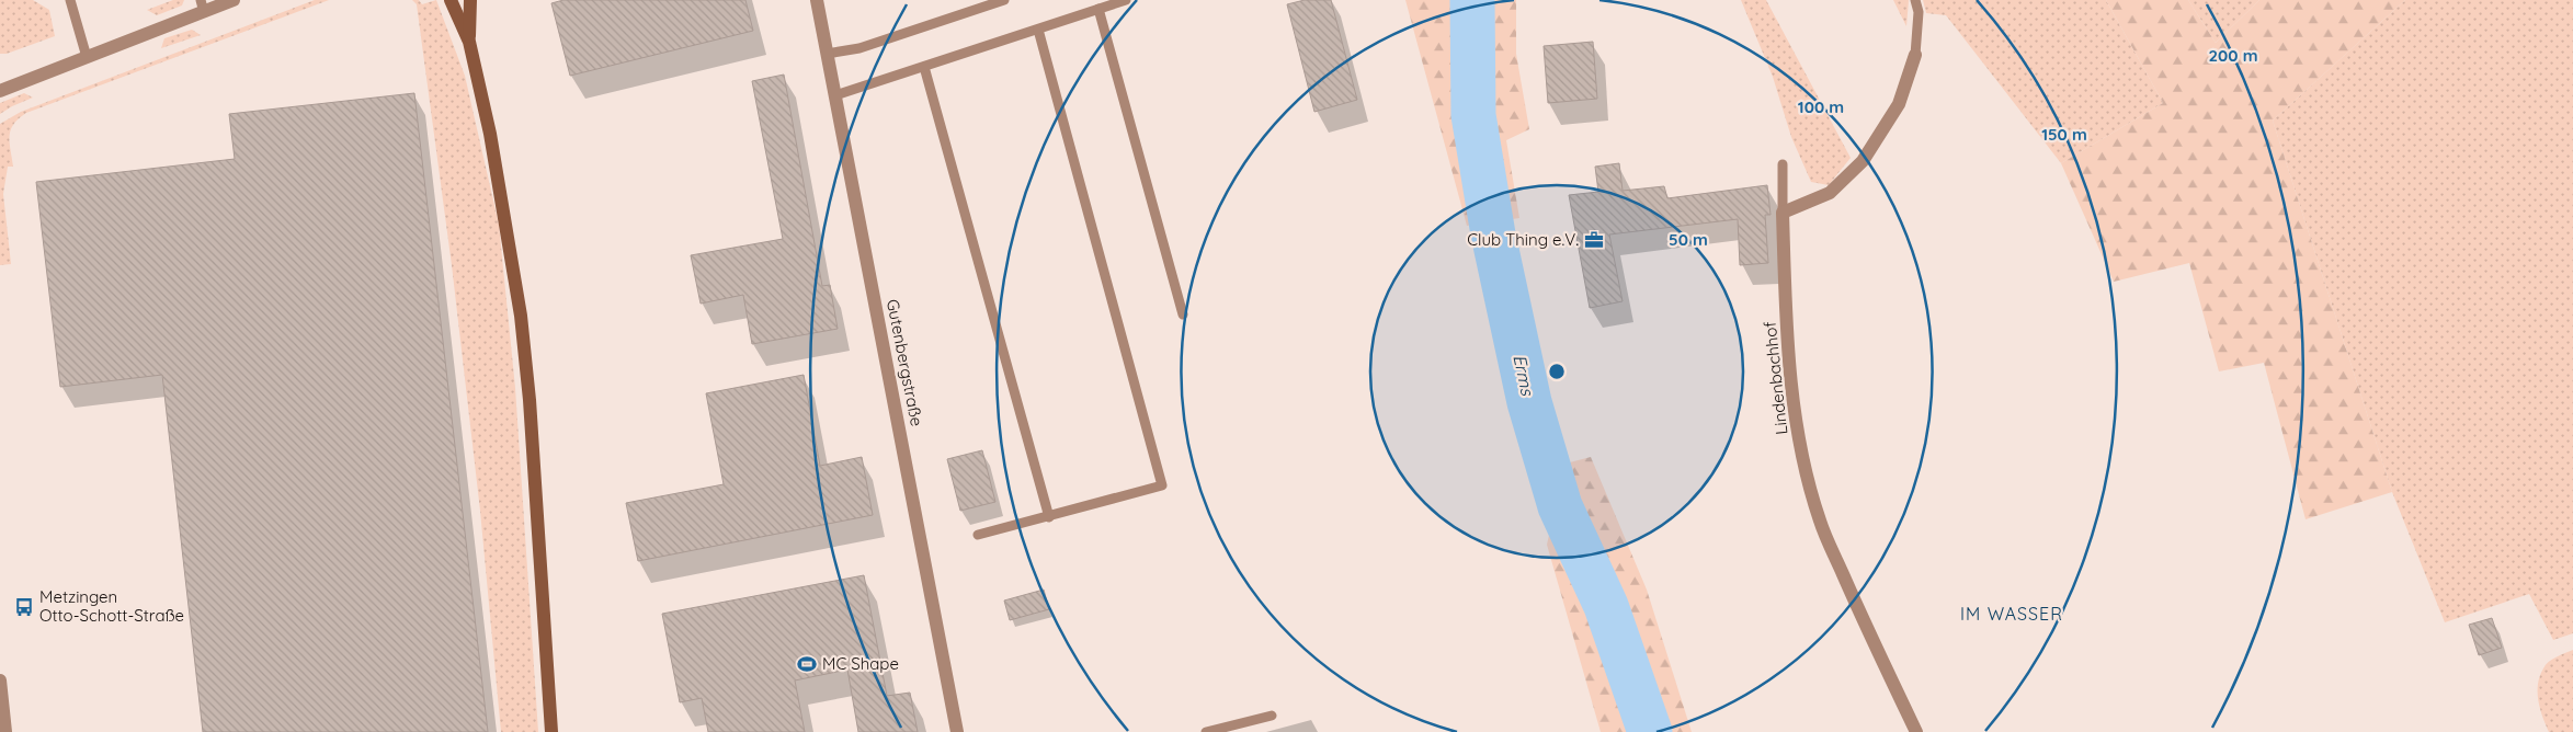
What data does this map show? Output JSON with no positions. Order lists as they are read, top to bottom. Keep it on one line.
{"streets":{"street":["Gutenbergstraße","Lindenbachhof"]},"districts":["IM WASSER"],"water":["Erms"],"places":{"office":["Club Thing e.V."],"bus stop":["Metzingen Otto-Schott-Straße"],"sports":["MC Shape"]},"rings":["200 m","100 m","150 m","50 m"]}
